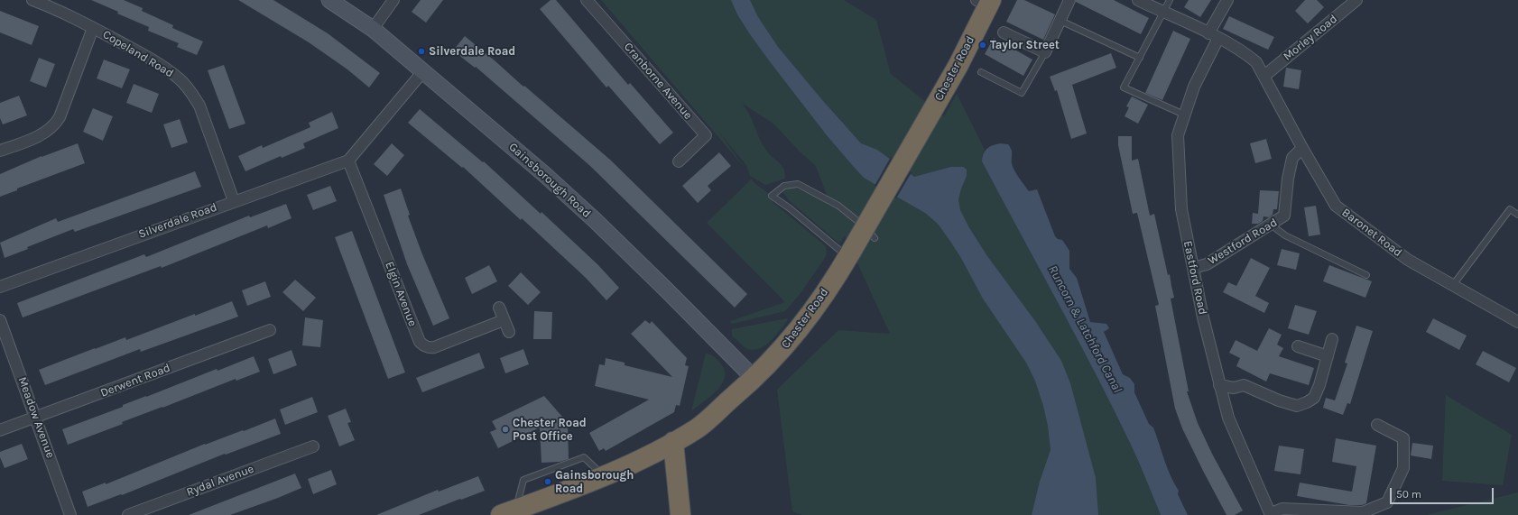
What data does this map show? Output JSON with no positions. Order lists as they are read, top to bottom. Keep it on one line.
{"streets":{"highway":["Chester Road"],"street":["Morley Road","Copeland Road","Cranborne Avenue","Gainsborough Road","Silverdale Road","Baronet Road","Westford Road","Eastford Road","Elgin Avenue","Derwent Road","Meadow Avenue","Rydal Avenue"]},"crossings":[["Morley Road","Baronet Road"],["Copeland Road","Silverdale Road"],["Chester Road","Gainsborough Road"],["Silverdale Road","Elgin Avenue"],["Baronet Road","Westford Road"],["Westford Road","Eastford Road"],["Derwent Road","Meadow Avenue"]],"water":["Runcorn & Latchford Canal"],"places":["Taylor Street","Silverdale Road","Chester Road Post Office","Gainsborough Road"],"scale_bar":"50 m"}
